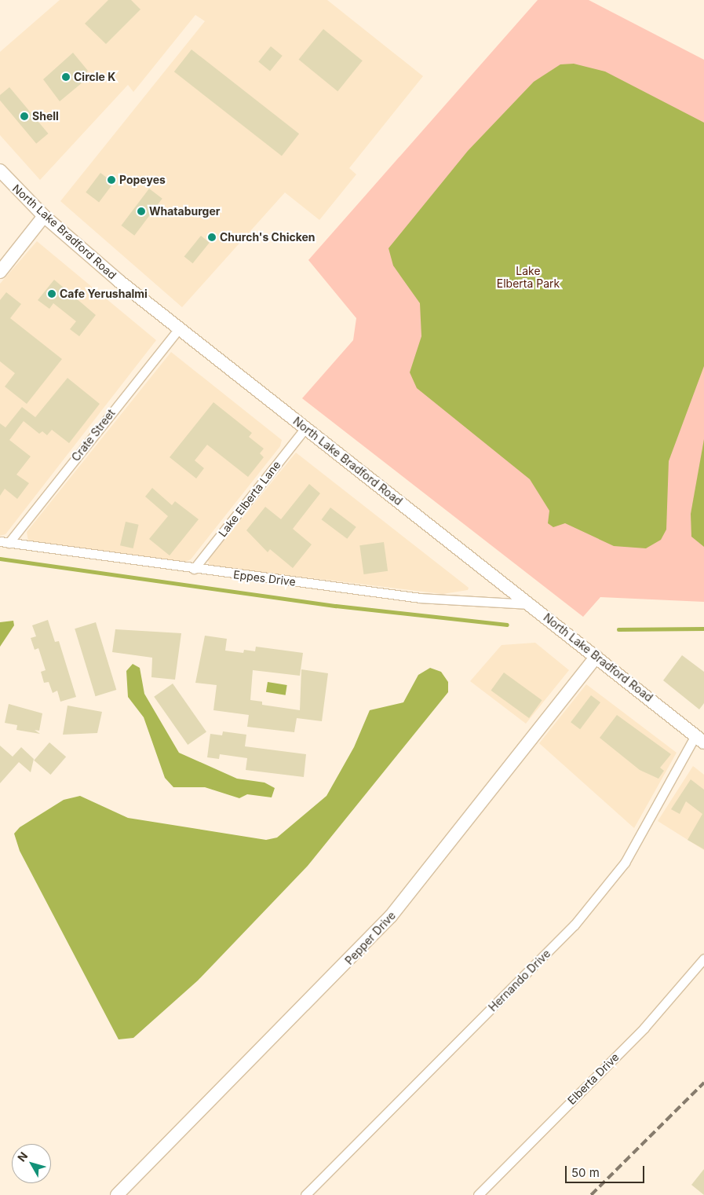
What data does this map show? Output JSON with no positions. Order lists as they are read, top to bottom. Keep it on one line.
{"streets":{"main road":["North Lake Bradford Road","Pepper Drive"],"street":["Crate Street","Lake Elberta Lane","Eppes Drive","Hernando Drive","Elberta Drive"]},"crossings":[["North Lake Bradford Road","Crate Street"],["North Lake Bradford Road","Lake Elberta Lane"],["North Lake Bradford Road","Eppes Drive"],["North Lake Bradford Road","Pepper Drive"],["North Lake Bradford Road","Hernando Drive"],["Crate Street","Eppes Drive"],["Lake Elberta Lane","Eppes Drive"]],"parks":["Lake Elberta Park"],"places":["Circle K","Shell","Popeyes","Whataburger","Church's Chicken","Cafe Yerushalmi"],"scale_bar":"50 m","north":"top left"}
